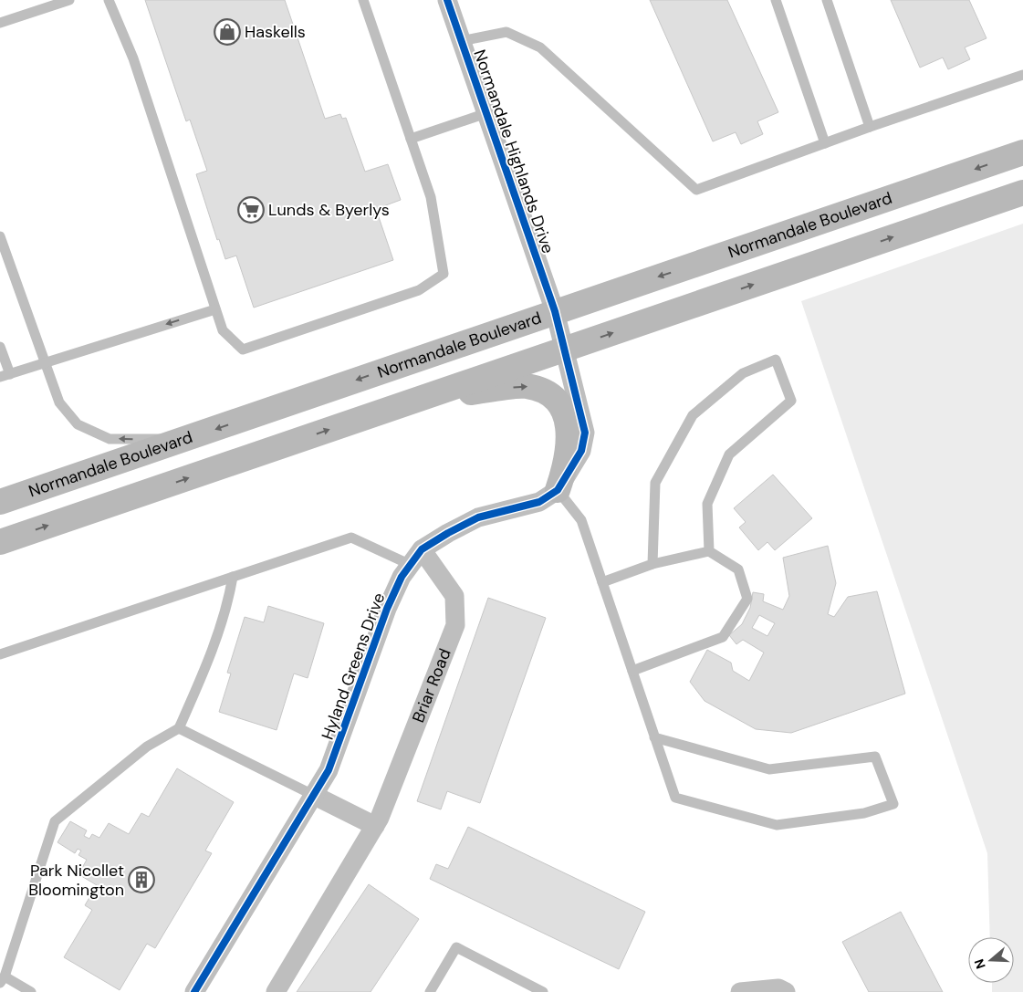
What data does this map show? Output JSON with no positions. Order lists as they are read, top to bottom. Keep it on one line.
{"streets":{"main road":["Normandale Boulevard"],"street":["Normandale Highlands Drive","Hyland Greens Drive","Briar Road"]},"crossings":[["Normandale Highlands Drive","Normandale Boulevard"],["Normandale Highlands Drive","Hyland Greens Drive"],["Normandale Boulevard","Hyland Greens Drive"],["Hyland Greens Drive","Briar Road"]],"places":{"shop":["Haskells"],"supermarket":["Lunds & Byerlys"],"building":["Park Nicollet Bloomington"]},"north":"left"}
